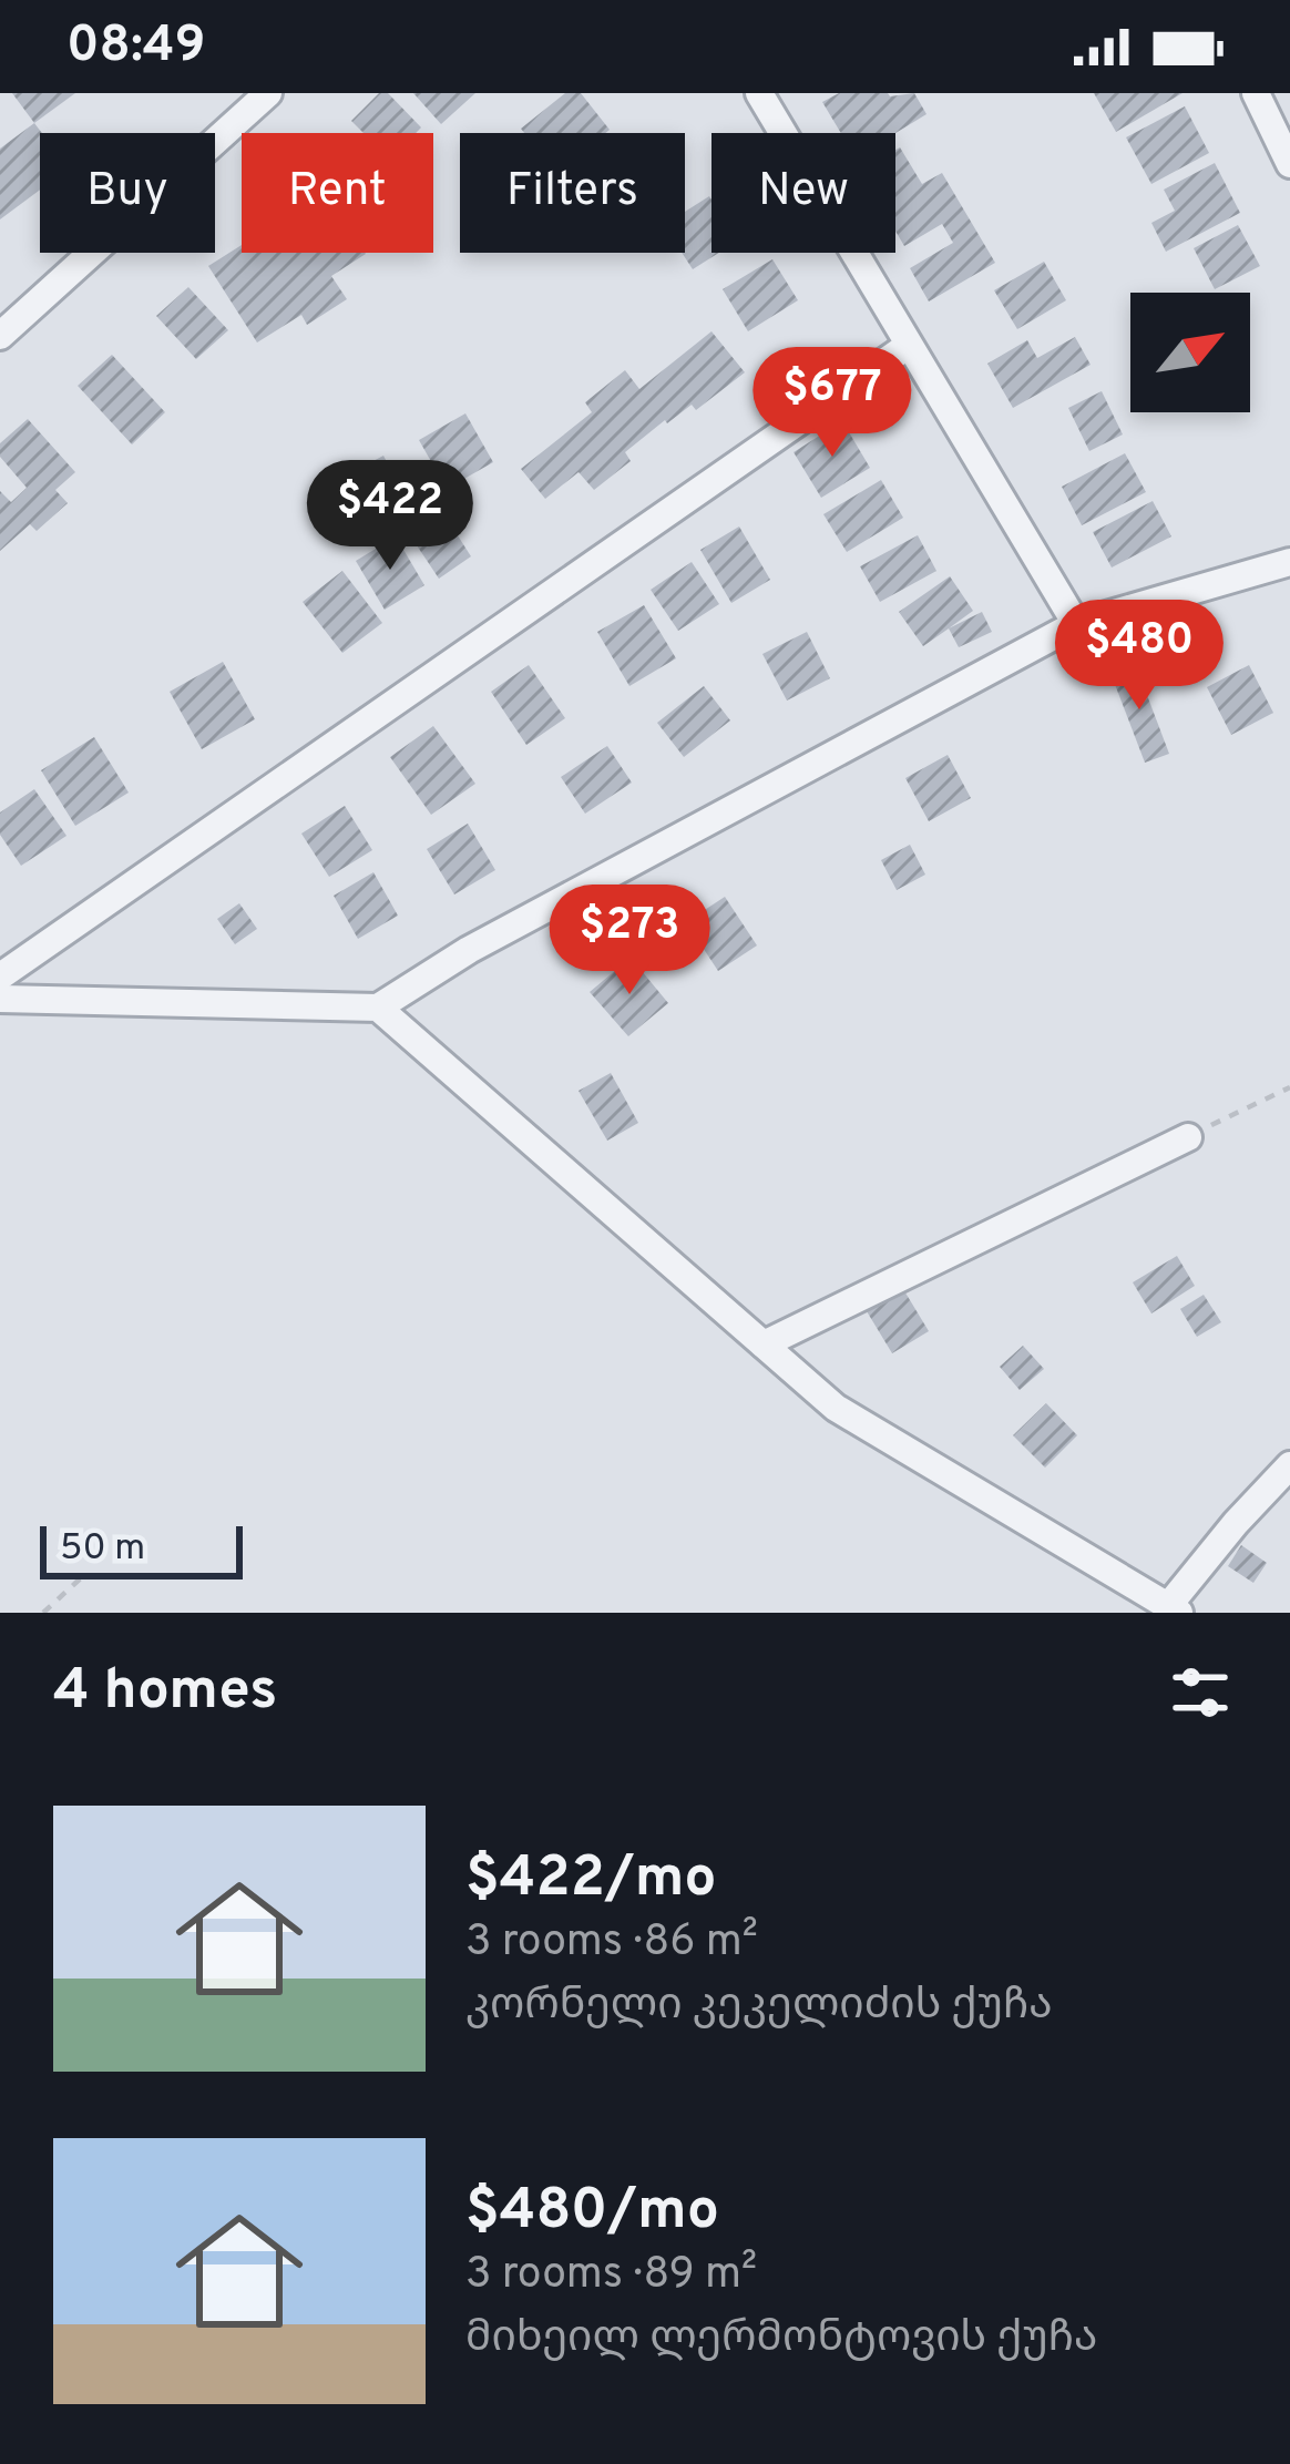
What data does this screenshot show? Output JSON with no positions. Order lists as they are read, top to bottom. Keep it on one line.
{"scale_bar":"50 m","north":"top right","page":{"status":"08:49","chip":["Buy","Rent","Filters","New"],"price":["$677","$422","$480","$273"],"scale":"50 m","heading":"4 homes","list":[{"name":"$422/mo","note":"3 rooms · 86 m² · კორნელი კეკელიძის ქუჩა"},{"name":"$480/mo","note":"3 rooms · 89 m² · მიხეილ ლერმონტოვის ქუჩა"}]}}
